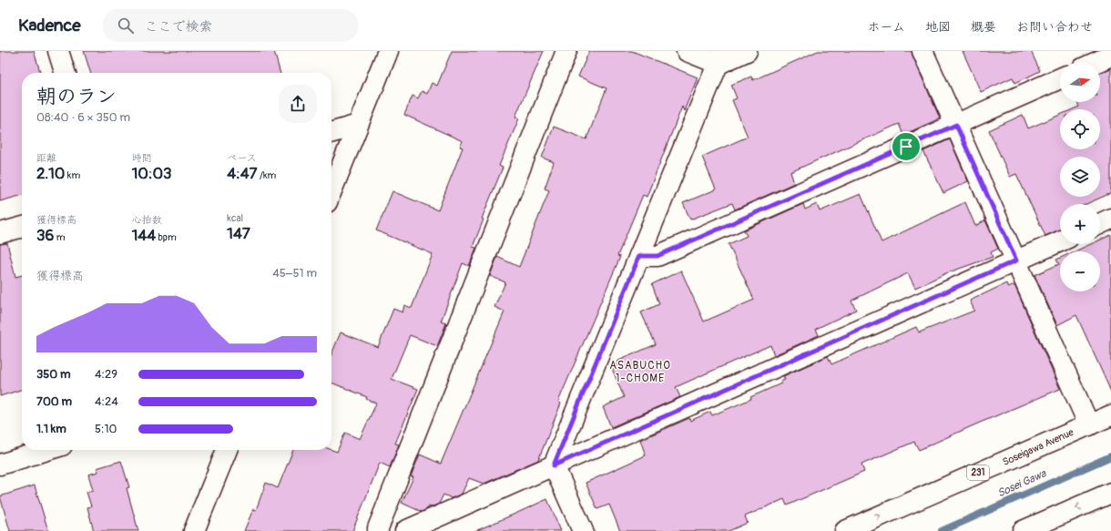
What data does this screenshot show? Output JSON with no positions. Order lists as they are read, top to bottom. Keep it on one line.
{"streets":{"main road":["Soseigawa Avenue","231"]},"districts":["ASABUCHO 1-CHOME"],"water":["Sosei Gawa"],"north":"right","page":{"header":"Kadence","search":"ここで検索","nav":["ホーム","地図","概要","お問い合わせ"],"map_buttons":["+","−"],"heading":["朝のラン","08:40 · 6 × 350 m"],"stats":[["距離","2.10 km"],["時間","10:03"],["ペース","4:47 /km"],["獲得標高","36 m"],["心拍数","144 bpm"],["kcal","147"]],"chart":["獲得標高","45–51 m"],"list":[{"name":"350 m","note":"4:29"},{"name":"700 m","note":"4:24"},{"name":"1.1 km","note":"5:10"}]}}
